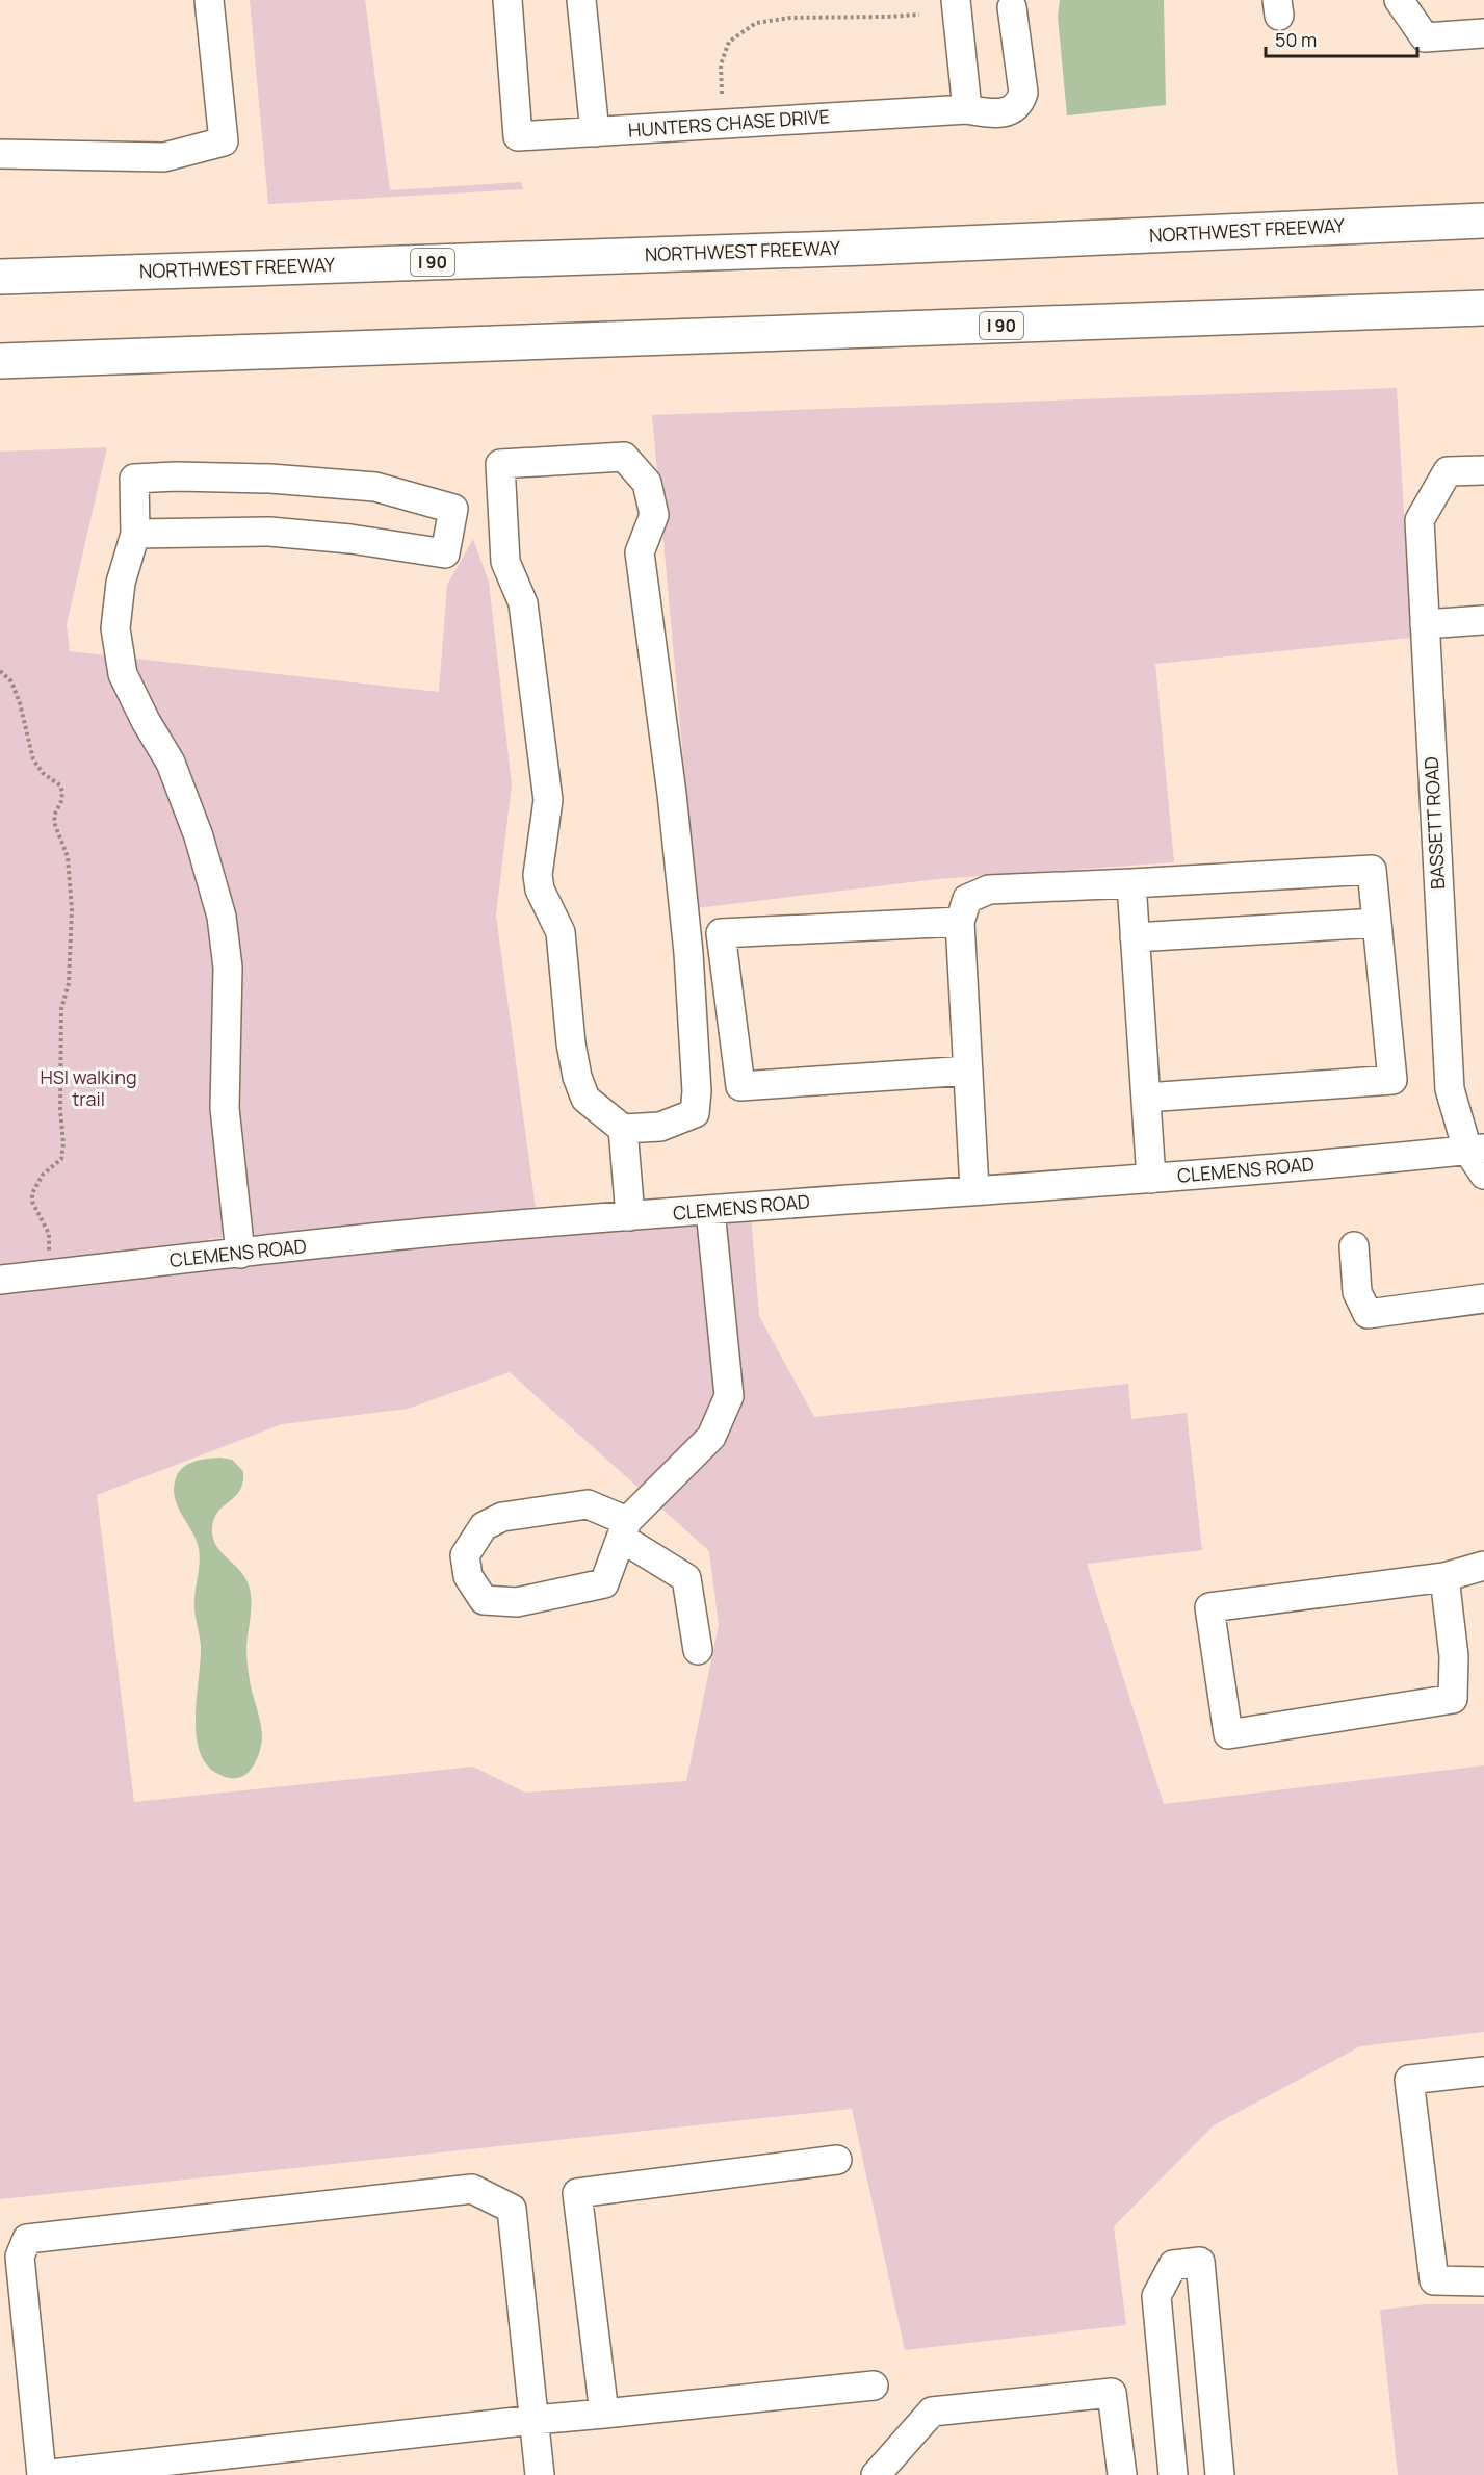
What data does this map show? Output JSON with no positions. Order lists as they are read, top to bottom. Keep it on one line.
{"streets":{"highway":["NORTHWEST FREEWAY","I 90"],"street":["HUNTERS CHASE DRIVE","BASSETT ROAD","CLEMENS ROAD"]},"crossings":[["BASSETT ROAD","CLEMENS ROAD"]],"parks":["HSI walking trail"],"scale_bar":"50 m"}
